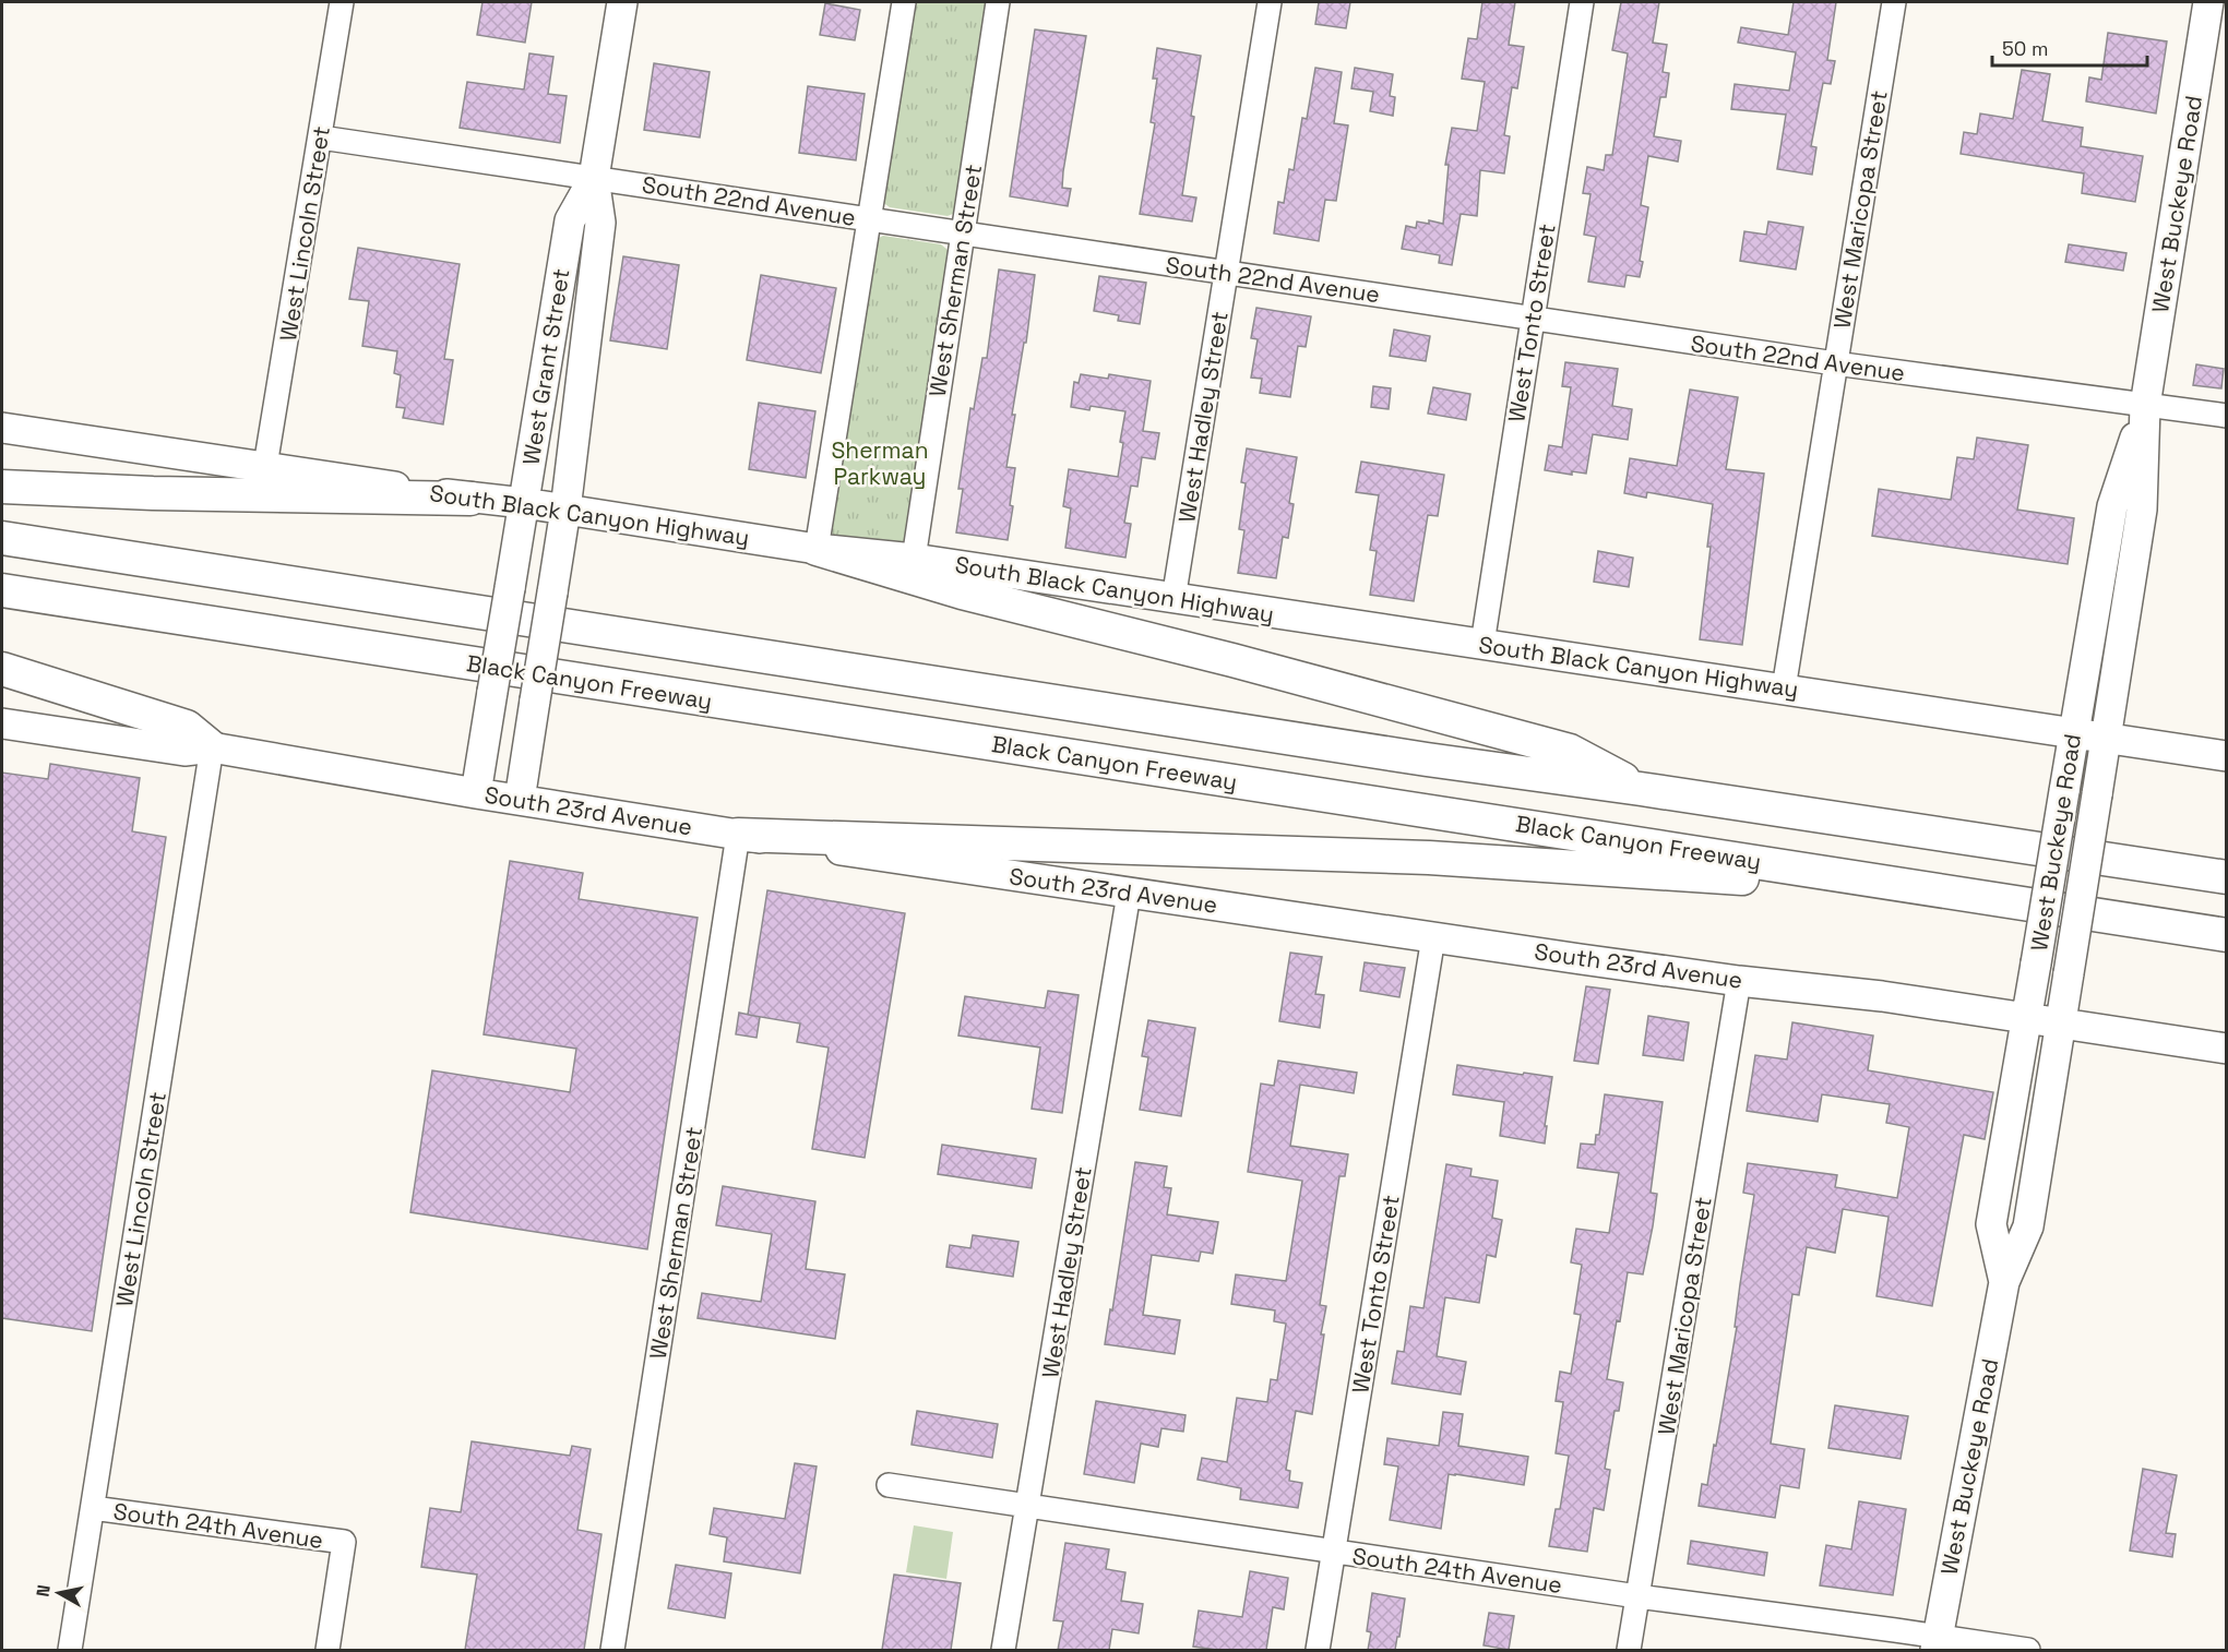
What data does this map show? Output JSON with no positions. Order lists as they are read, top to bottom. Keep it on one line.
{"streets":{"highway":["Black Canyon Freeway"],"main road":["West Buckeye Road","West Grant Street","South Black Canyon Highway","South 23rd Avenue"],"street":["South 22nd Avenue","West Maricopa Street","West Lincoln Street","West Sherman Street","West Tonto Street","West Hadley Street","South 24th Avenue"]},"crossings":[["South 22nd Avenue","West Buckeye Road"],["South 22nd Avenue","West Maricopa Street"],["South 22nd Avenue","West Lincoln Street"],["South 22nd Avenue","West Sherman Street"],["South 22nd Avenue","West Tonto Street"],["South 22nd Avenue","West Grant Street"],["South 22nd Avenue","West Hadley Street"],["West Buckeye Road","South Black Canyon Highway"],["West Buckeye Road","South 23rd Avenue"],["West Buckeye Road","South 24th Avenue"],["West Maricopa Street","South Black Canyon Highway"],["West Maricopa Street","South 23rd Avenue"],["West Maricopa Street","South 24th Avenue"],["West Lincoln Street","South Black Canyon Highway"],["West Lincoln Street","South 23rd Avenue"],["West Lincoln Street","South 24th Avenue"],["West Sherman Street","South Black Canyon Highway"],["West Sherman Street","South 23rd Avenue"],["West Tonto Street","South Black Canyon Highway"],["West Tonto Street","South 23rd Avenue"],["West Tonto Street","South 24th Avenue"],["West Grant Street","South Black Canyon Highway"],["West Grant Street","South 23rd Avenue"],["West Hadley Street","South Black Canyon Highway"],["West Hadley Street","South 23rd Avenue"],["West Hadley Street","South 24th Avenue"]],"parks":["Sherman Parkway"],"scale_bar":"50 m","north":"left"}
